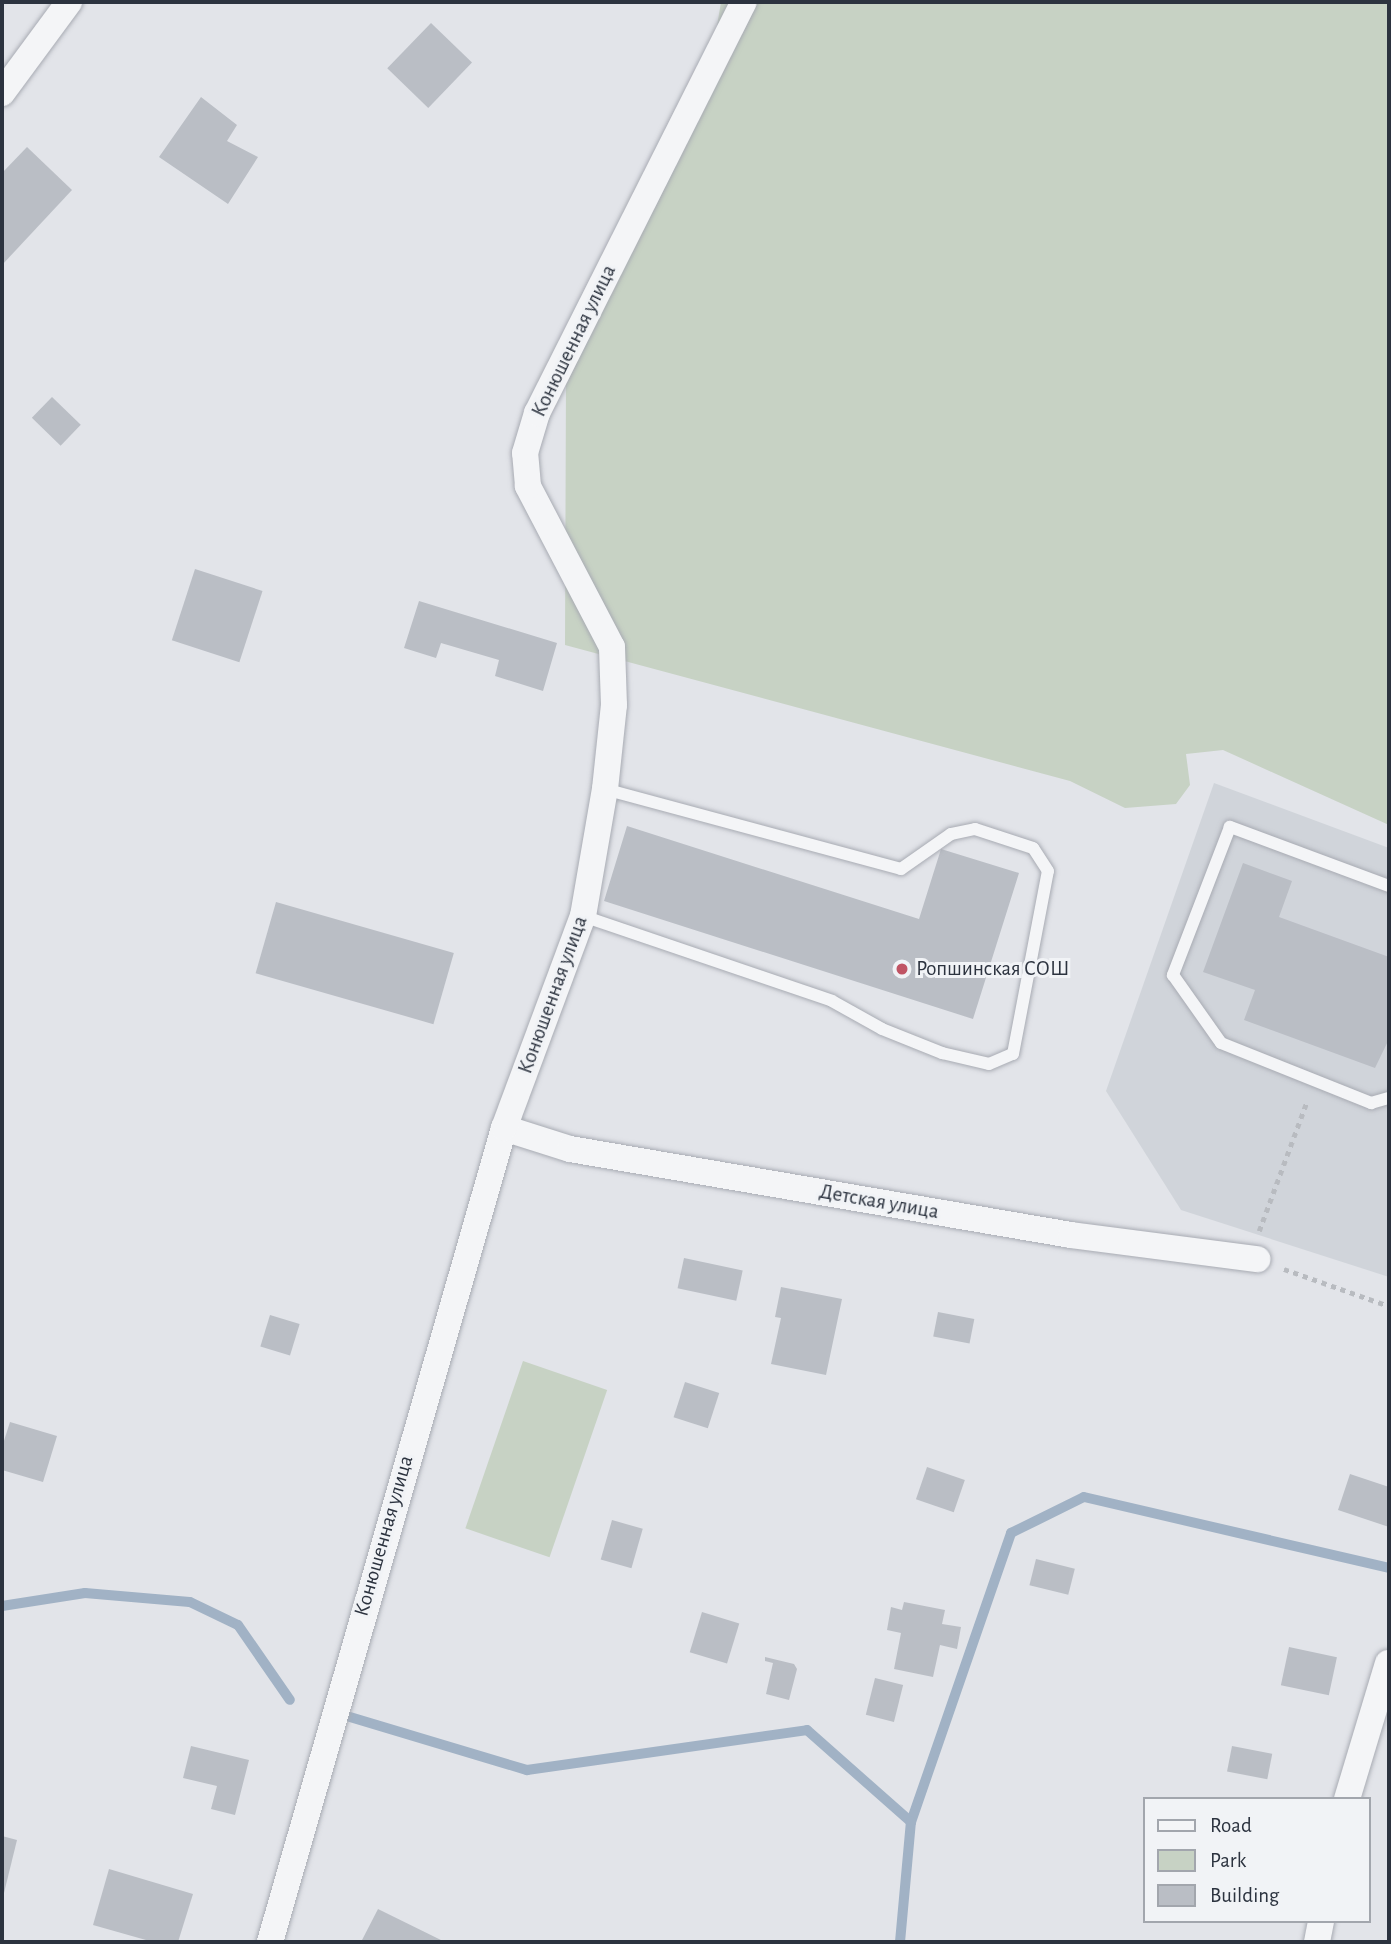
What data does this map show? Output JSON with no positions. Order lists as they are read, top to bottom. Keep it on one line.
{"streets":{"street":["Конюшенная улица","Детская улица"]},"crossings":[["Конюшенная улица","Детская улица"]],"places":["Ропшинская СОШ"],"legend":["Road","Park","Building"]}
